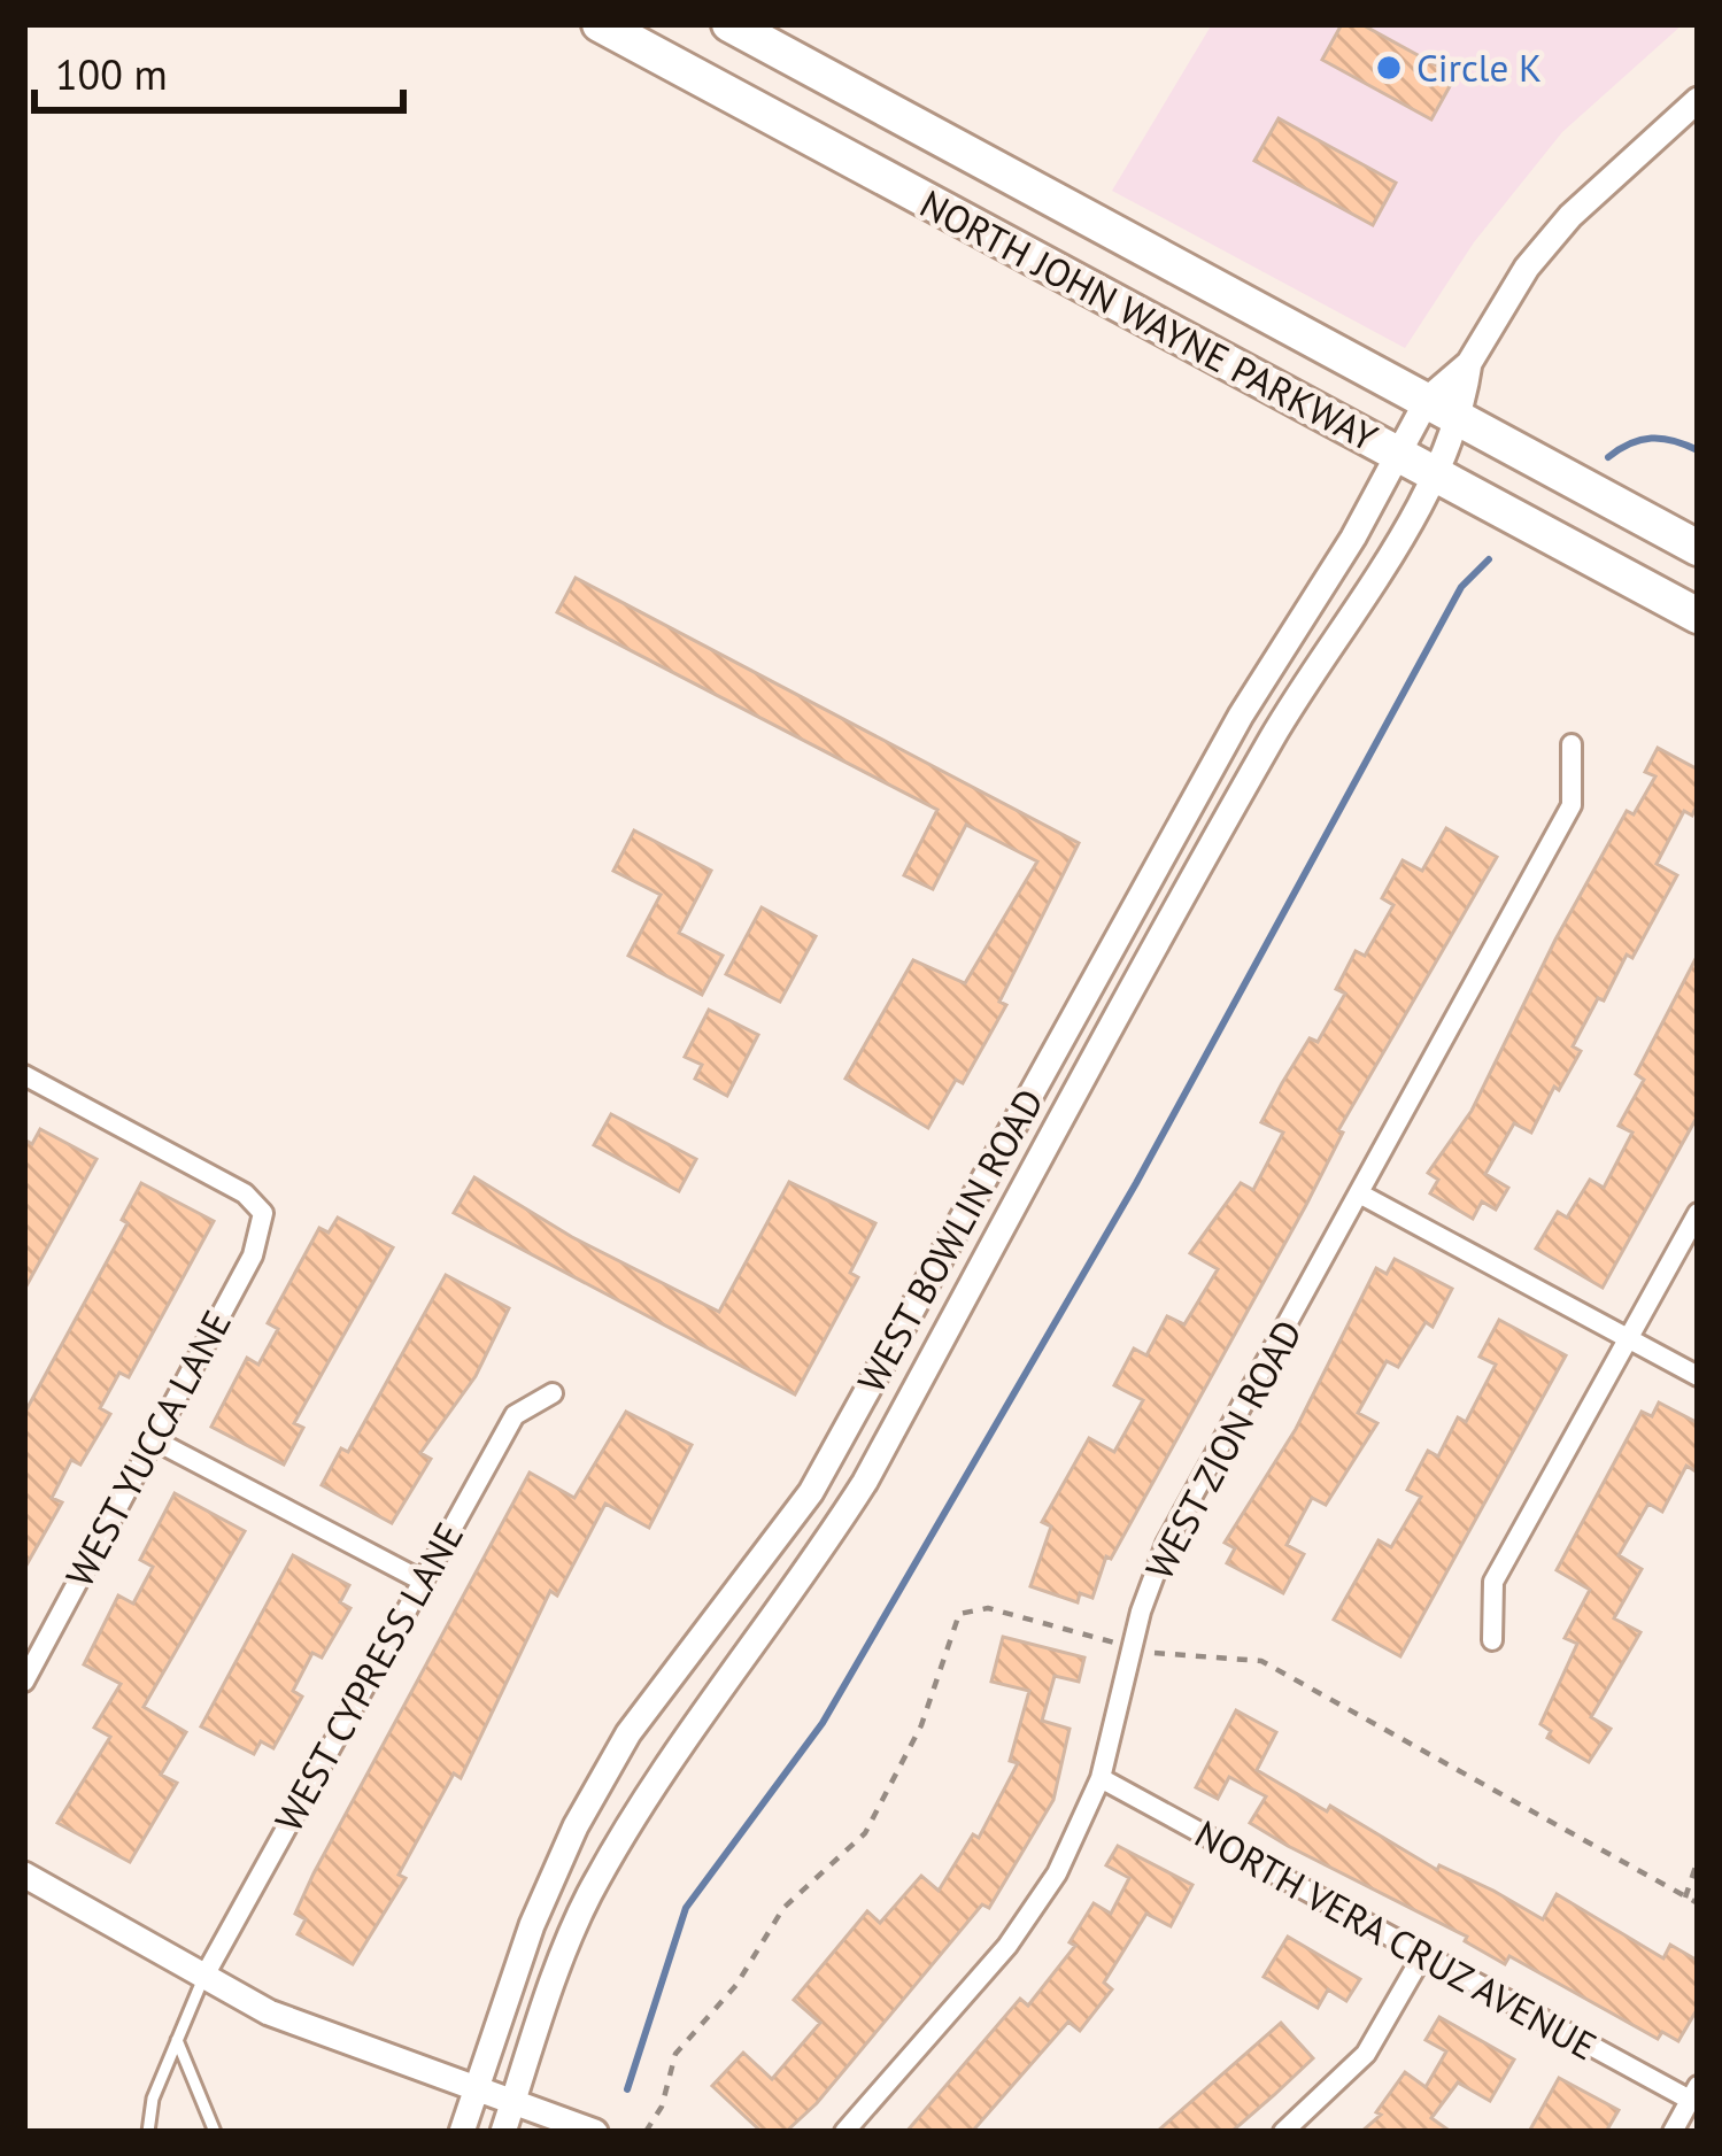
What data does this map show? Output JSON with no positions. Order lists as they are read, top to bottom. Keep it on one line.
{"streets":{"highway":["NORTH JOHN WAYNE PARKWAY"],"street":["WEST BOWLIN ROAD","WEST YUCCA LANE","WEST ZION ROAD","WEST CYPRESS LANE","NORTH VERA CRUZ AVENUE"]},"crossings":[["NORTH JOHN WAYNE PARKWAY","WEST BOWLIN ROAD"],["WEST ZION ROAD","NORTH VERA CRUZ AVENUE"]],"places":["Circle K"],"scale_bar":"100 m"}
